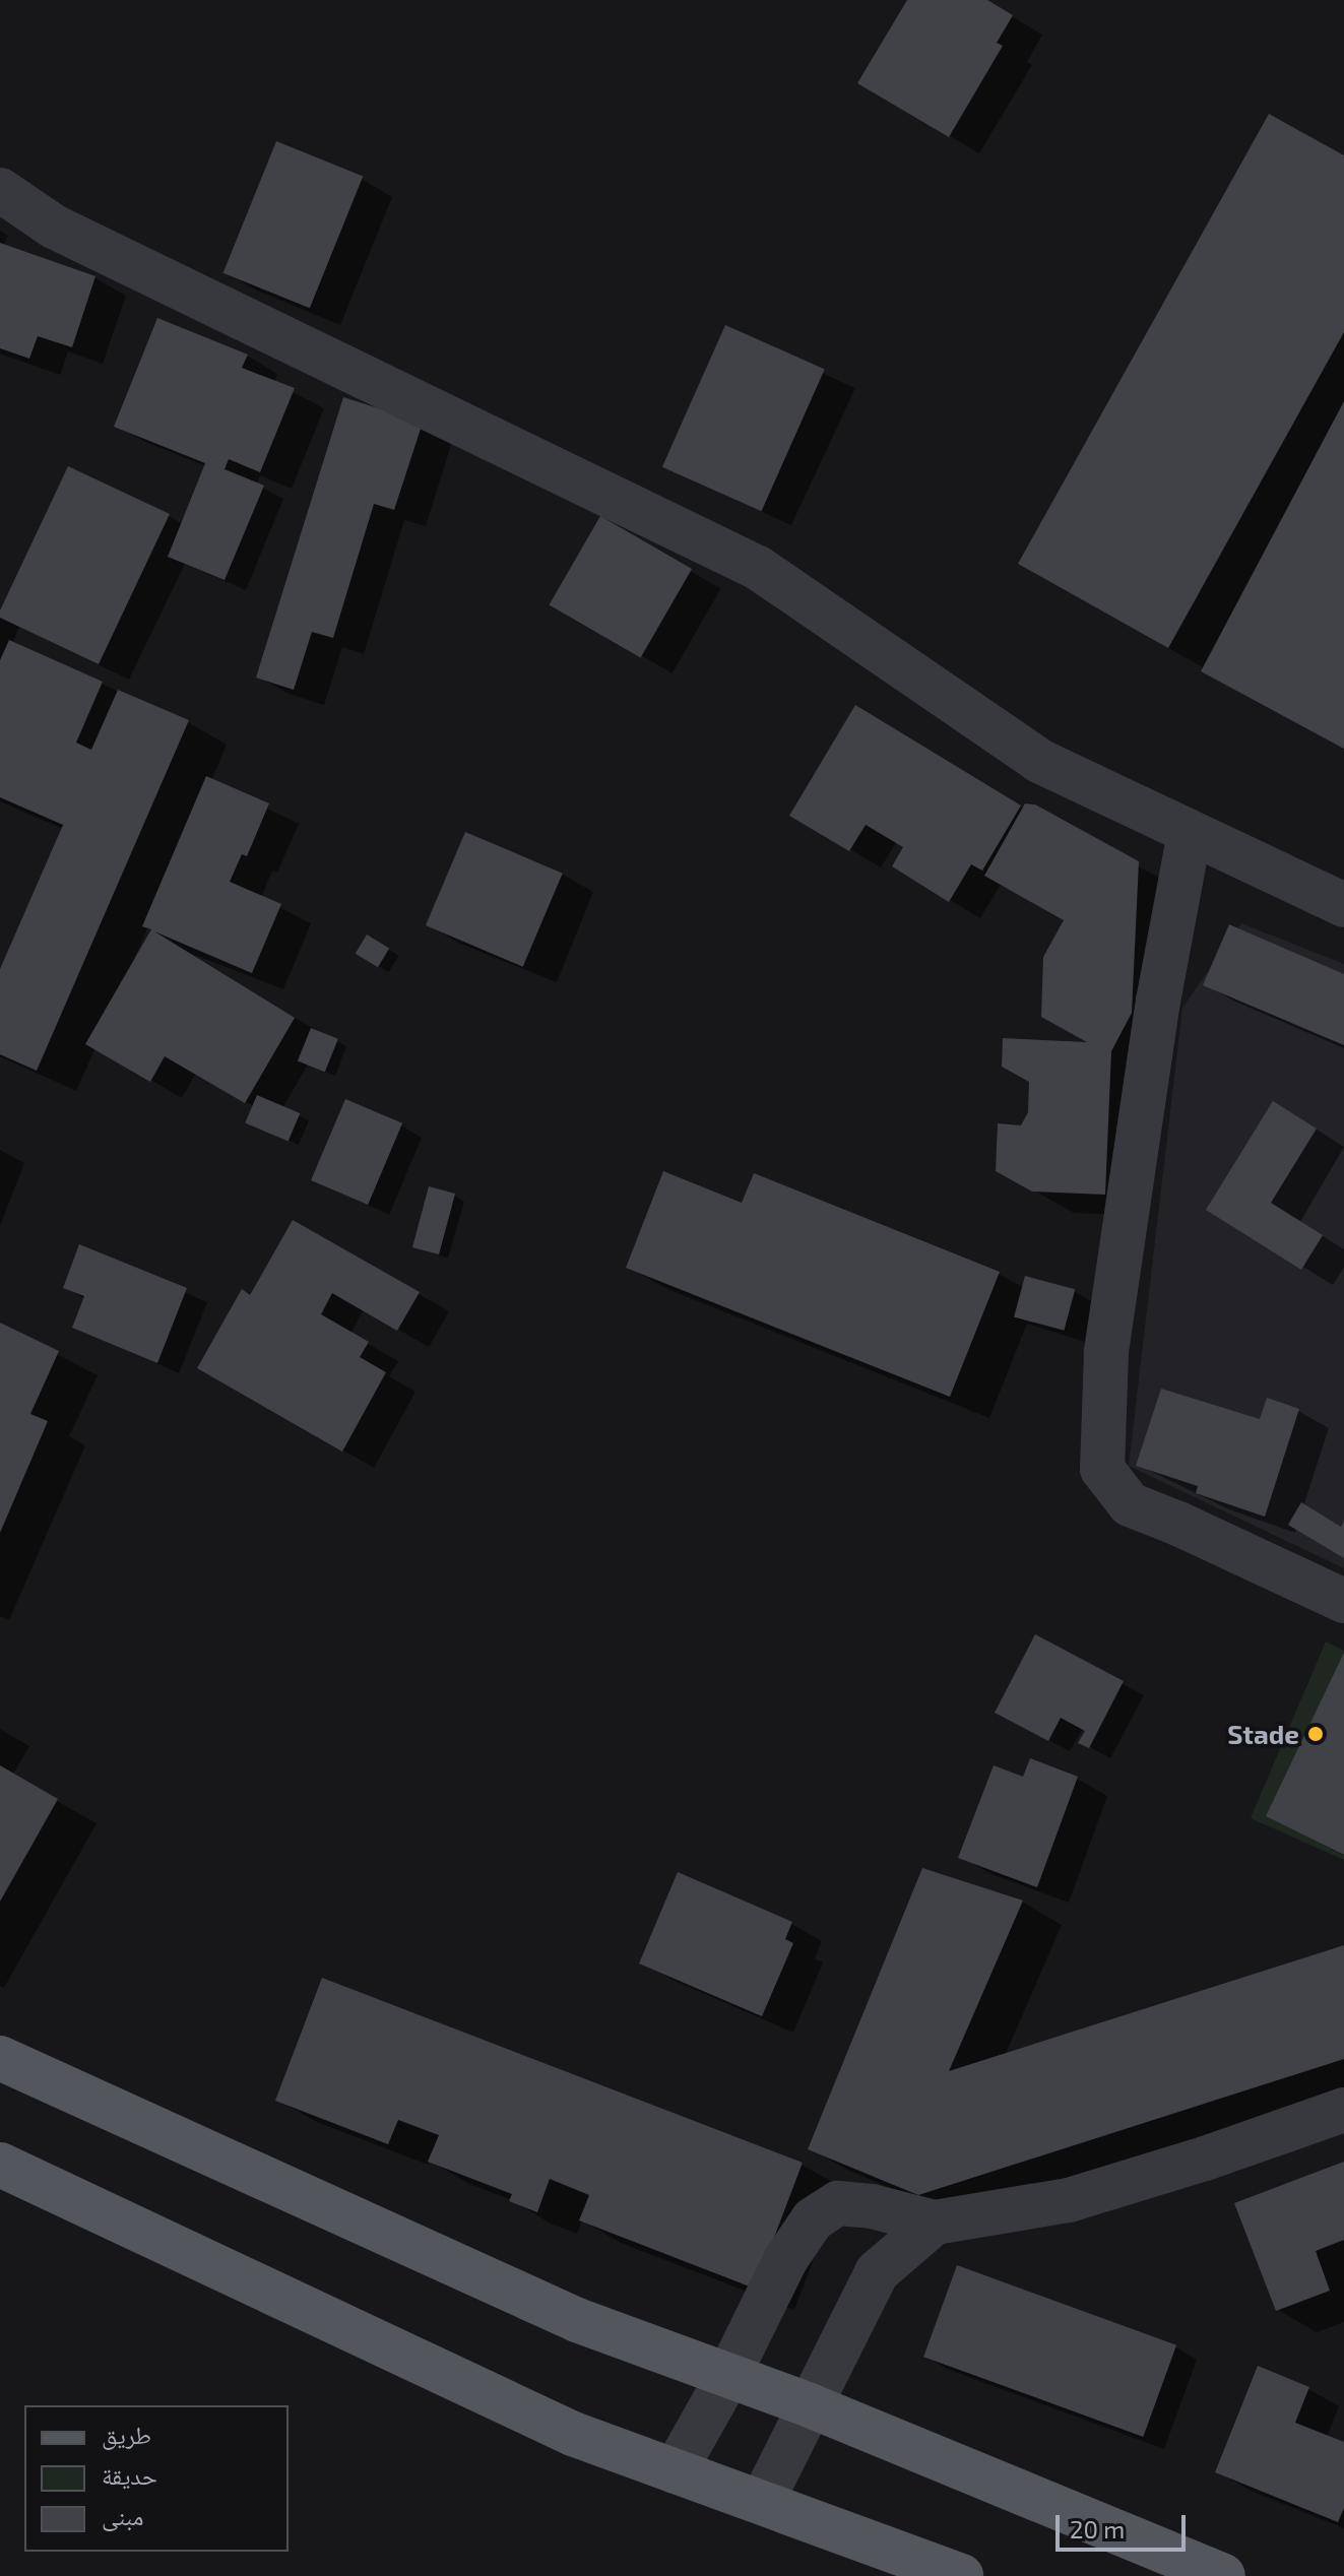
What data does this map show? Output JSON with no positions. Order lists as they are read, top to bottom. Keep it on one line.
{"places":["Stade"],"legend":["طريق","حديقة","مبنى"],"scale_bar":"20 m"}
